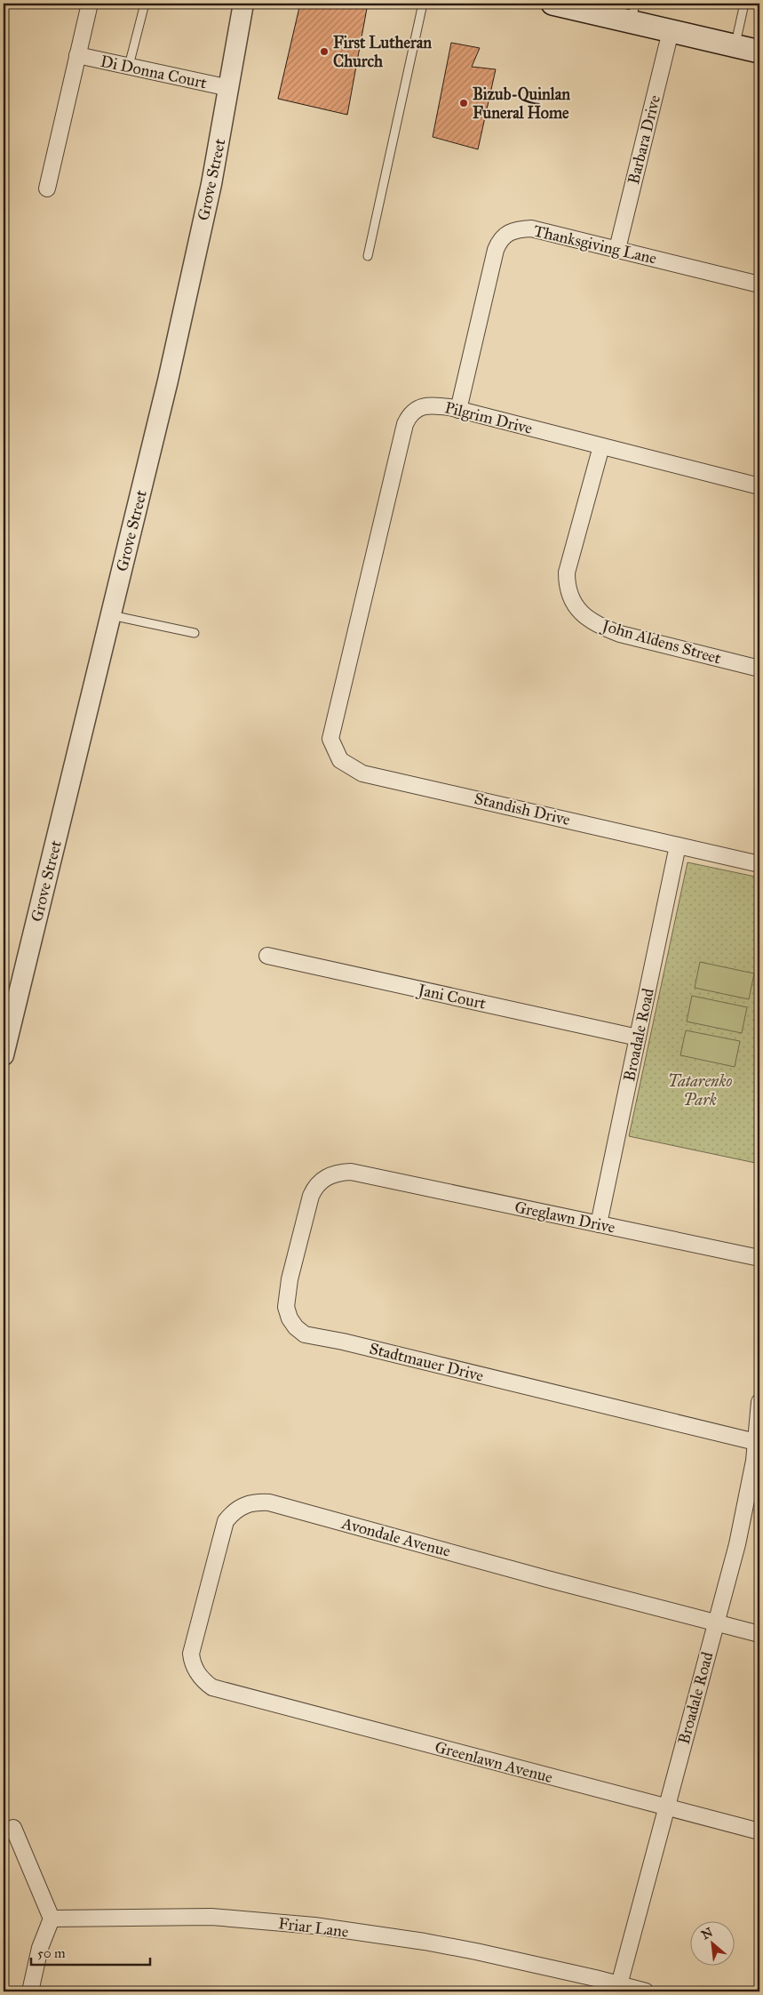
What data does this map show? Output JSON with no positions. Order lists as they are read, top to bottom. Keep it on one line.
{"streets":{"street":["Di Donna Court","Barbara Drive","Grove Street","Thanksgiving Lane","Pilgrim Drive","John Aldens Street","Standish Drive","Jani Court","Broadale Road","Greglawn Drive","Stadtmauer Drive","Avondale Avenue","Greenlawn Avenue","Friar Lane"]},"crossings":[["Di Donna Court","Grove Street"],["Barbara Drive","Thanksgiving Lane"],["Thanksgiving Lane","Pilgrim Drive"],["Pilgrim Drive","John Aldens Street"],["Pilgrim Drive","Standish Drive"],["Standish Drive","Broadale Road"],["Jani Court","Broadale Road"],["Broadale Road","Greglawn Drive"],["Broadale Road","Stadtmauer Drive"],["Broadale Road","Avondale Avenue"],["Broadale Road","Greenlawn Avenue"],["Broadale Road","Friar Lane"],["Greglawn Drive","Stadtmauer Drive"],["Avondale Avenue","Greenlawn Avenue"]],"parks":["Tatarenko Park"],"places":["First Lutheran Church","Bizub-Quinlan Funeral Home"],"scale_bar":"50 m","north":"top left"}
